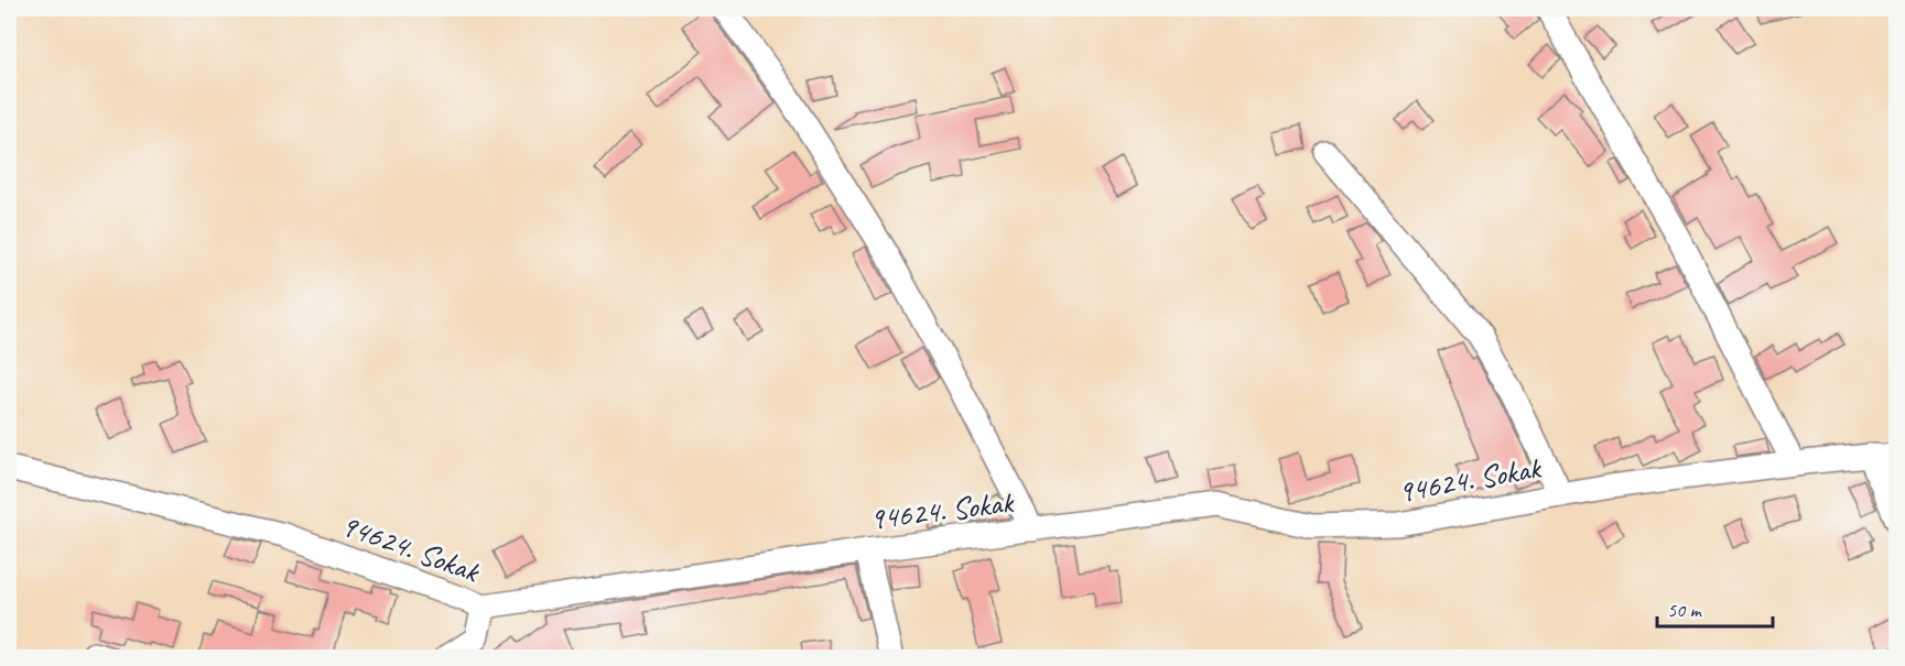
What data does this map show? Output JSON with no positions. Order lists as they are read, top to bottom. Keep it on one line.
{"streets":{"street":["94624. Sokak"]},"scale_bar":"50 m"}
